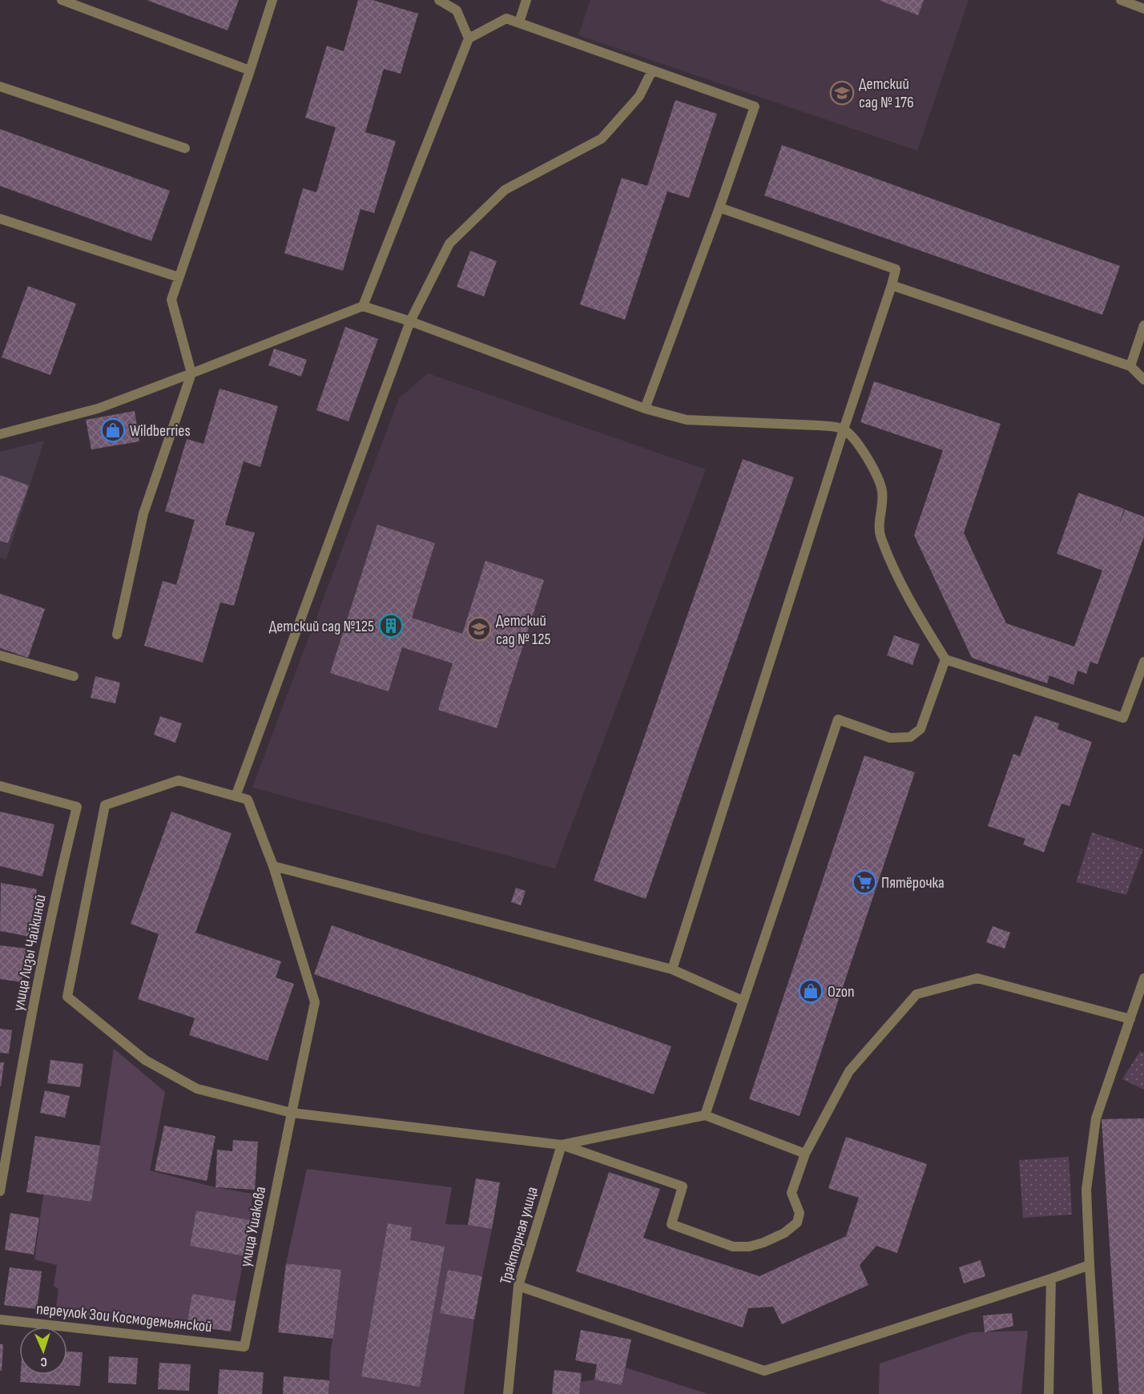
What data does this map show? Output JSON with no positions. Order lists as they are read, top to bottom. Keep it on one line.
{"streets":{"street":["улица Лизы Чайкиной","улица Ушакова","Тракторная улица","переулок Зои Космодемьянской"]},"crossings":[["улица Ушакова","переулок Зои Космодемьянской"]],"places":{"school or university":["Детский сад № 176","Детский сад № 125"],"shop":["Wildberries","Ozon"],"building":["Детский сад №125"],"supermarket":["Пятёрочка"]},"north":"bottom"}
